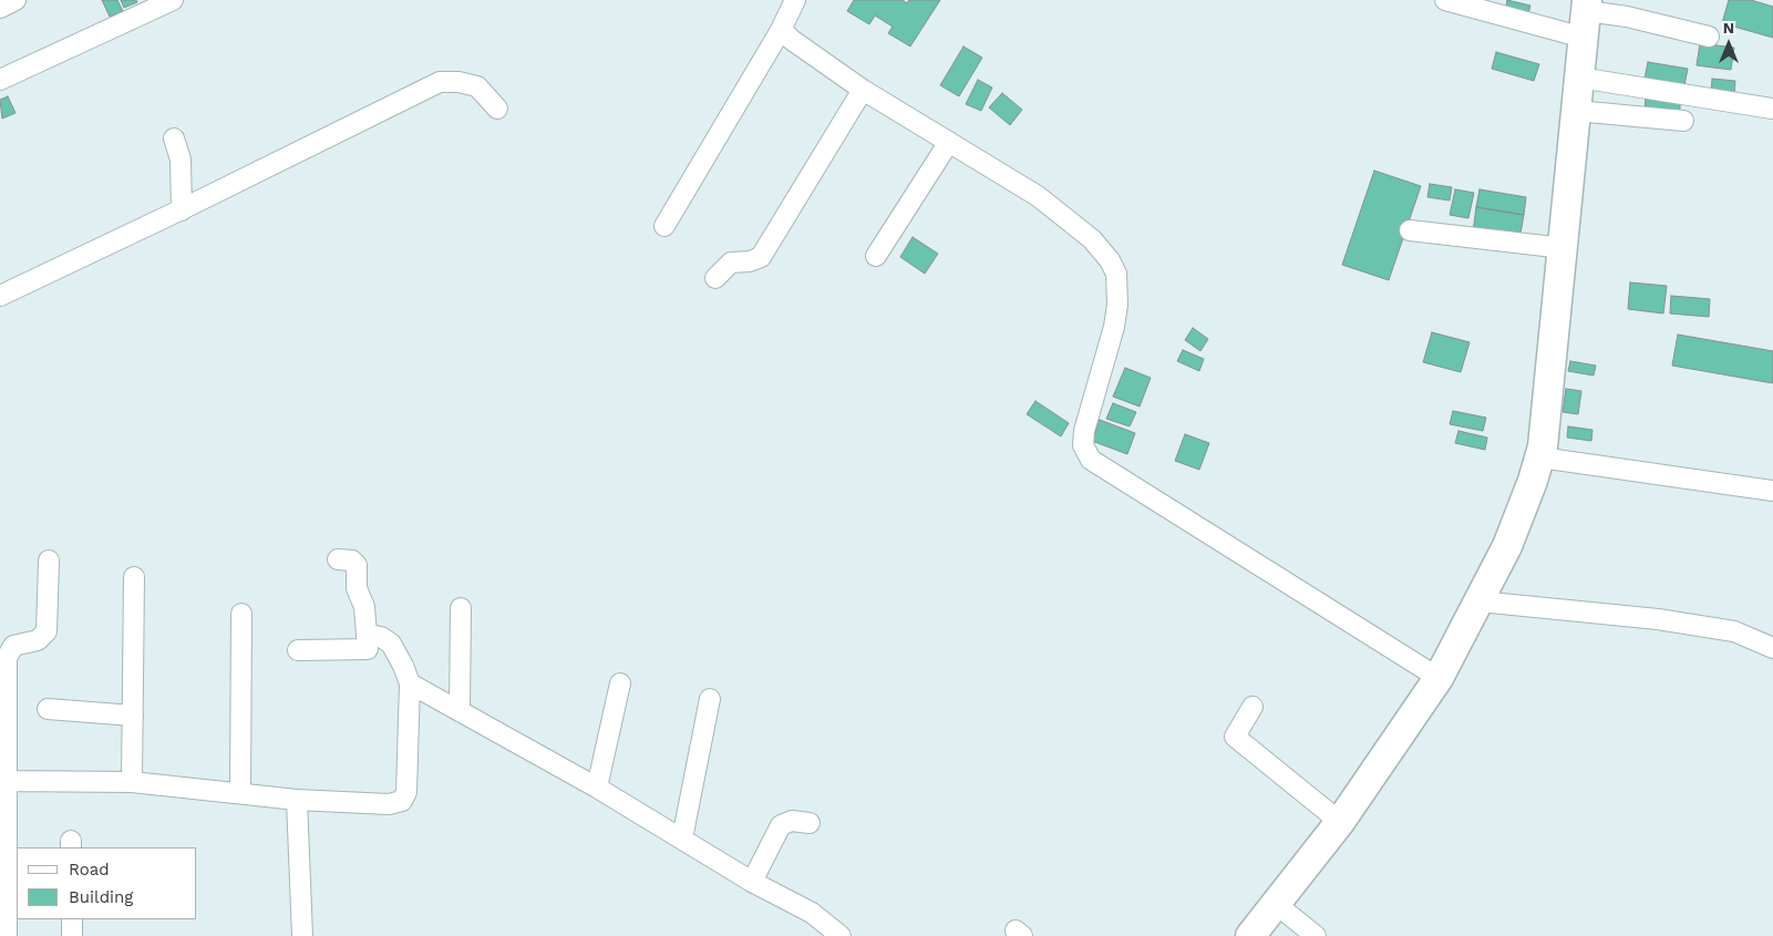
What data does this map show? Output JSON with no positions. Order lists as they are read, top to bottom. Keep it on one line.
{"legend":["Road","Building"],"north":"top"}
